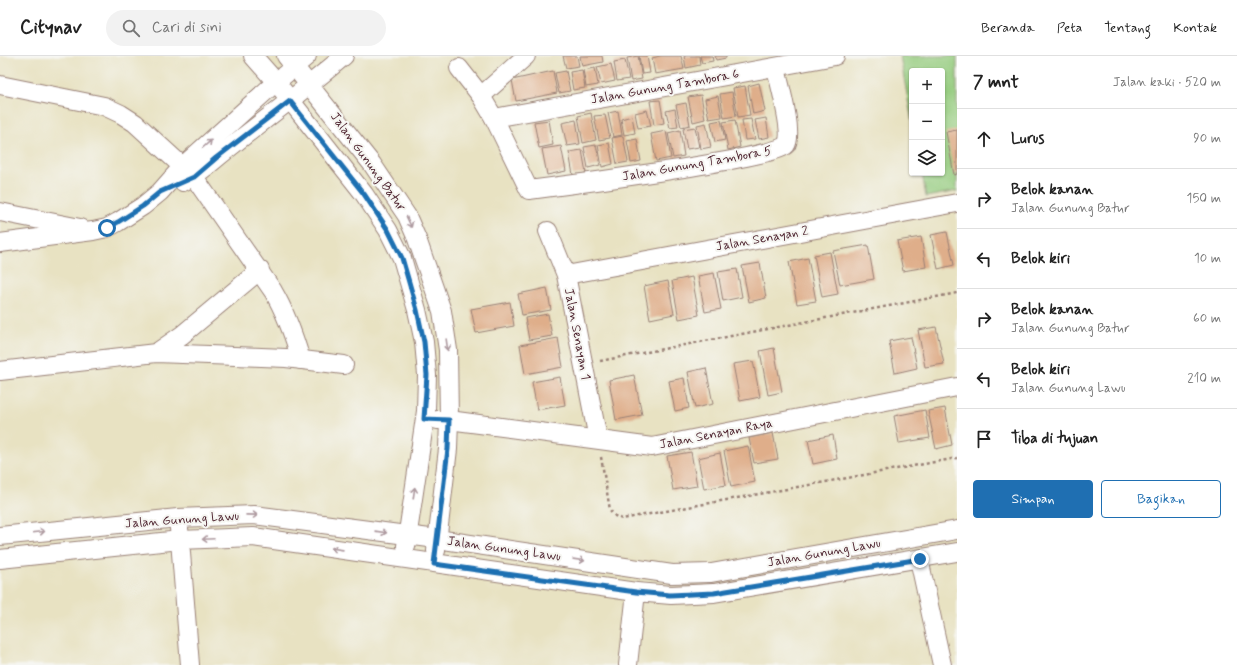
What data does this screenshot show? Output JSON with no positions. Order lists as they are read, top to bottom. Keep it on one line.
{"streets":{"street":["Jalan Gunung Tambora 6","Jalan Gunung Batur","Jalan Gunung Tambora 5","Jalan Senayan 2","Jalan Senayan 1","Jalan Senayan Raya","Jalan Gunung Lawu"]},"crossings":[["Jalan Gunung Tambora 6","Jalan Gunung Tambora 5"],["Jalan Gunung Batur","Jalan Senayan Raya"],["Jalan Gunung Batur","Jalan Gunung Lawu"],["Jalan Senayan 2","Jalan Senayan 1"],["Jalan Senayan 1","Jalan Senayan Raya"]],"page":{"header":"Citynav","search":"Cari di sini","nav":["Beranda","Peta","Tentang","Kontak"],"heading":["7 mnt","Jalan kaki · 520 m"],"map_buttons":["+","−"],"list":[["Lurus","90 m"],["Belok kanan","Jalan Gunung Batur","150 m"],["Belok kiri","10 m"],["Belok kanan","Jalan Gunung Batur","60 m"],["Belok kiri","Jalan Gunung Lawu","210 m"],"Tiba di tujuan"],"buttons":["Simpan","Bagikan"]}}
